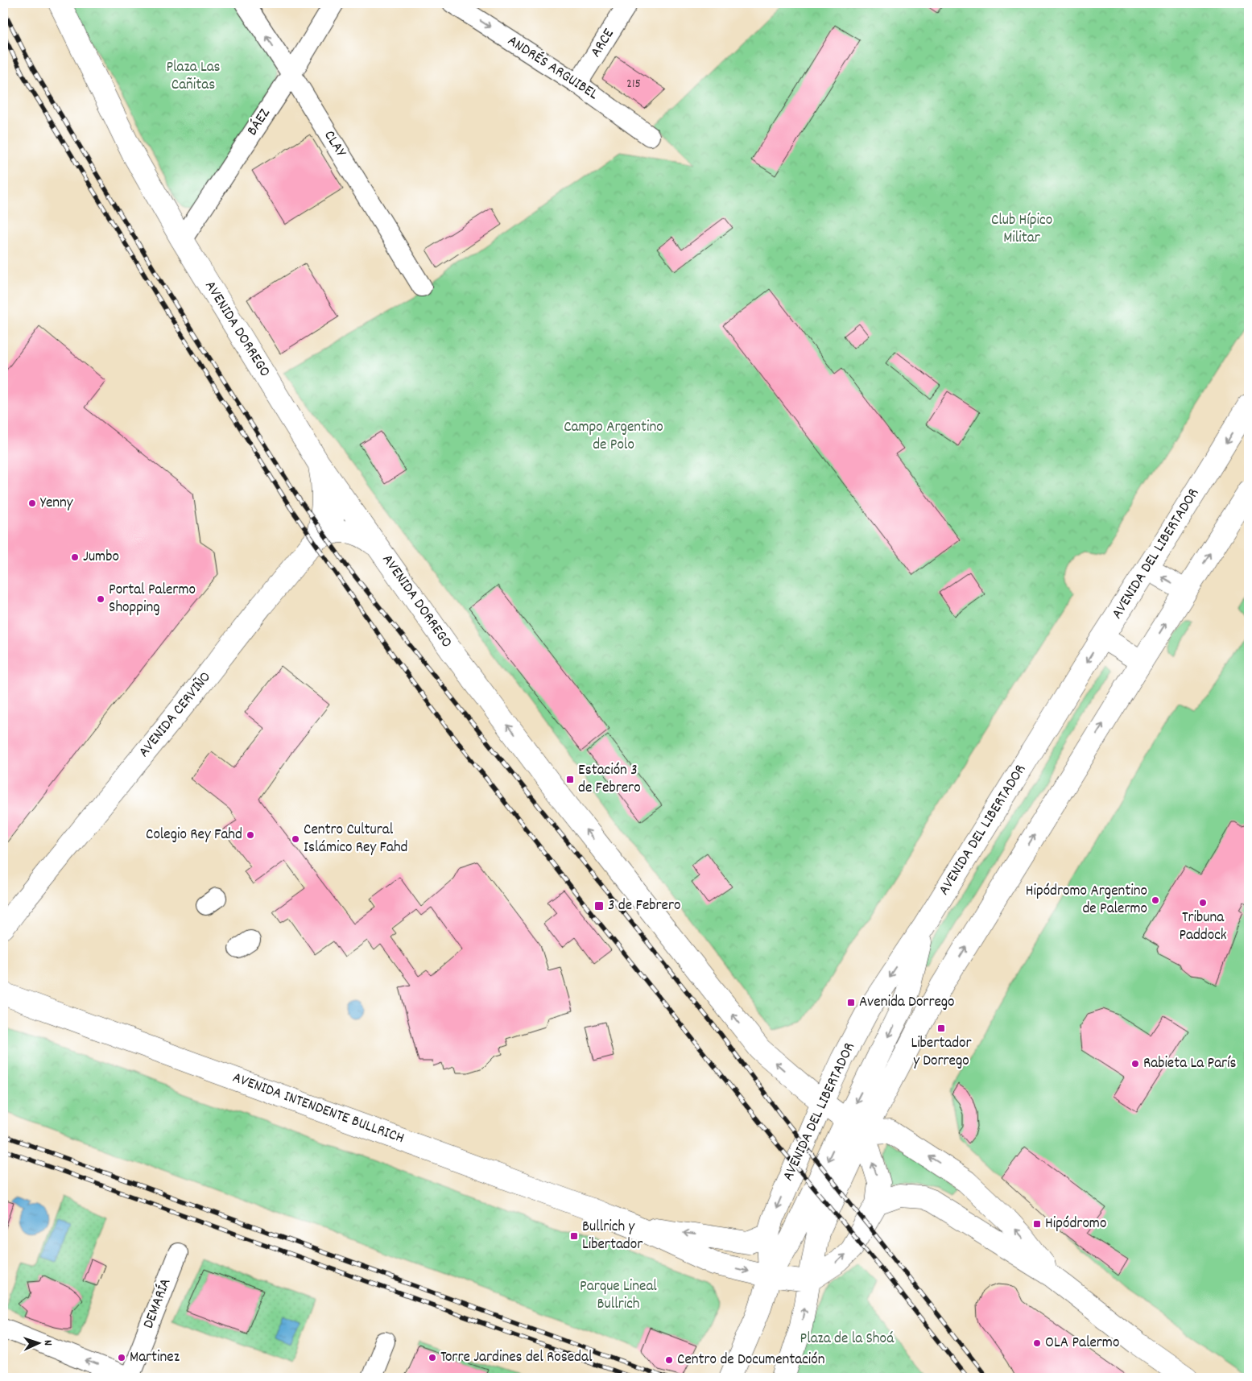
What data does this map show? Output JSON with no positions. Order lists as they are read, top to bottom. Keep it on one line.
{"streets":{"main road":["AVENIDA DORREGO","AVENIDA DEL LIBERTADOR","AVENIDA CERVIÑO","AVENIDA INTENDENTE BULLRICH"],"street":["ARCE","ANDRÉS ARGUIBEL","BÁEZ","CLAY","DEMARÍA"]},"crossings":[["ARCE","ANDRÉS ARGUIBEL"],["BÁEZ","CLAY"],["BÁEZ","AVENIDA DORREGO"],["AVENIDA DORREGO","AVENIDA DEL LIBERTADOR"],["AVENIDA DORREGO","AVENIDA CERVIÑO"],["AVENIDA DEL LIBERTADOR","AVENIDA INTENDENTE BULLRICH"]],"one_way":["ANDRÉS ARGUIBEL","AVENIDA DORREGO"],"parks":["Plaza Las Cañitas","Club Hípico Militar","Campo Argentino de Polo","Parque Lineal Bullrich","Plaza de la Shoá"],"places":{"other":["Yenny","Jumbo","Portal Palermo Shopping","Colegio Rey Fahd","Centro Cultural Islámico Rey Fahd","Hipódromo Argentino de Palermo","Tribuna Paddock","Rabieta La París","OLA Palermo","Martinez","Torre Jardines del Rosedal","Centro de Documentación"],"transit":["Estación 3 de Febrero","3 de Febrero","Avenida Dorrego","Libertador y Dorrego","Hipódromo","Bullrich y Libertador"]},"house_numbers":["215"],"north":"right"}
